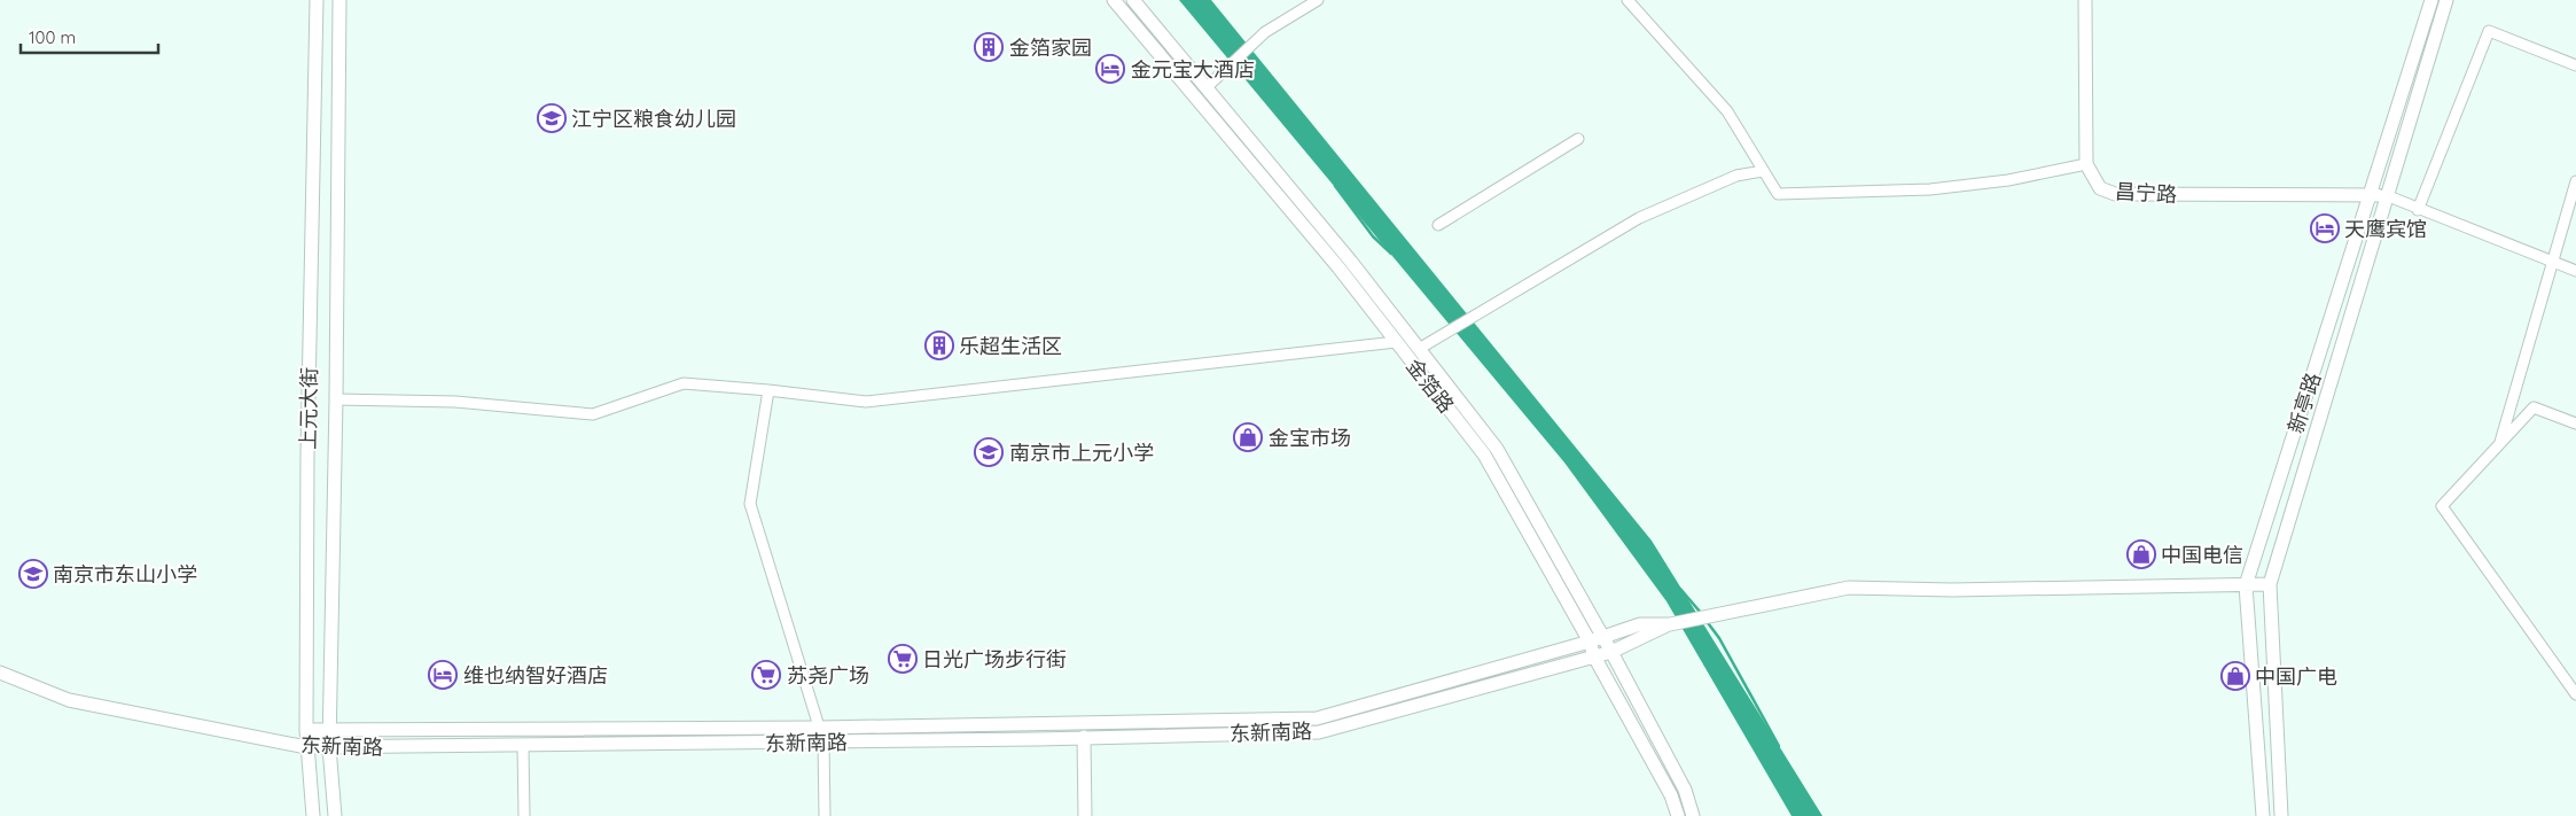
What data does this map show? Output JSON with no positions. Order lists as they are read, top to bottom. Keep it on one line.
{"streets":{"main road":["昌宁路","金箔路","新亭路","上元大街","东新南路"]},"crossings":[["昌宁路","新亭路"],["金箔路","东新南路"],["上元大街","东新南路"]],"places":{"building":["金箔家园","乐超生活区"],"hotel":["金元宝大酒店","天鹰宾馆","维也纳智好酒店"],"school or university":["江宁区粮食幼儿园","南京市上元小学","南京市东山小学"],"shop":["金宝市场","中国电信","中国广电"],"supermarket":["日光广场步行街","苏尧广场"]},"scale_bar":"100 m"}
